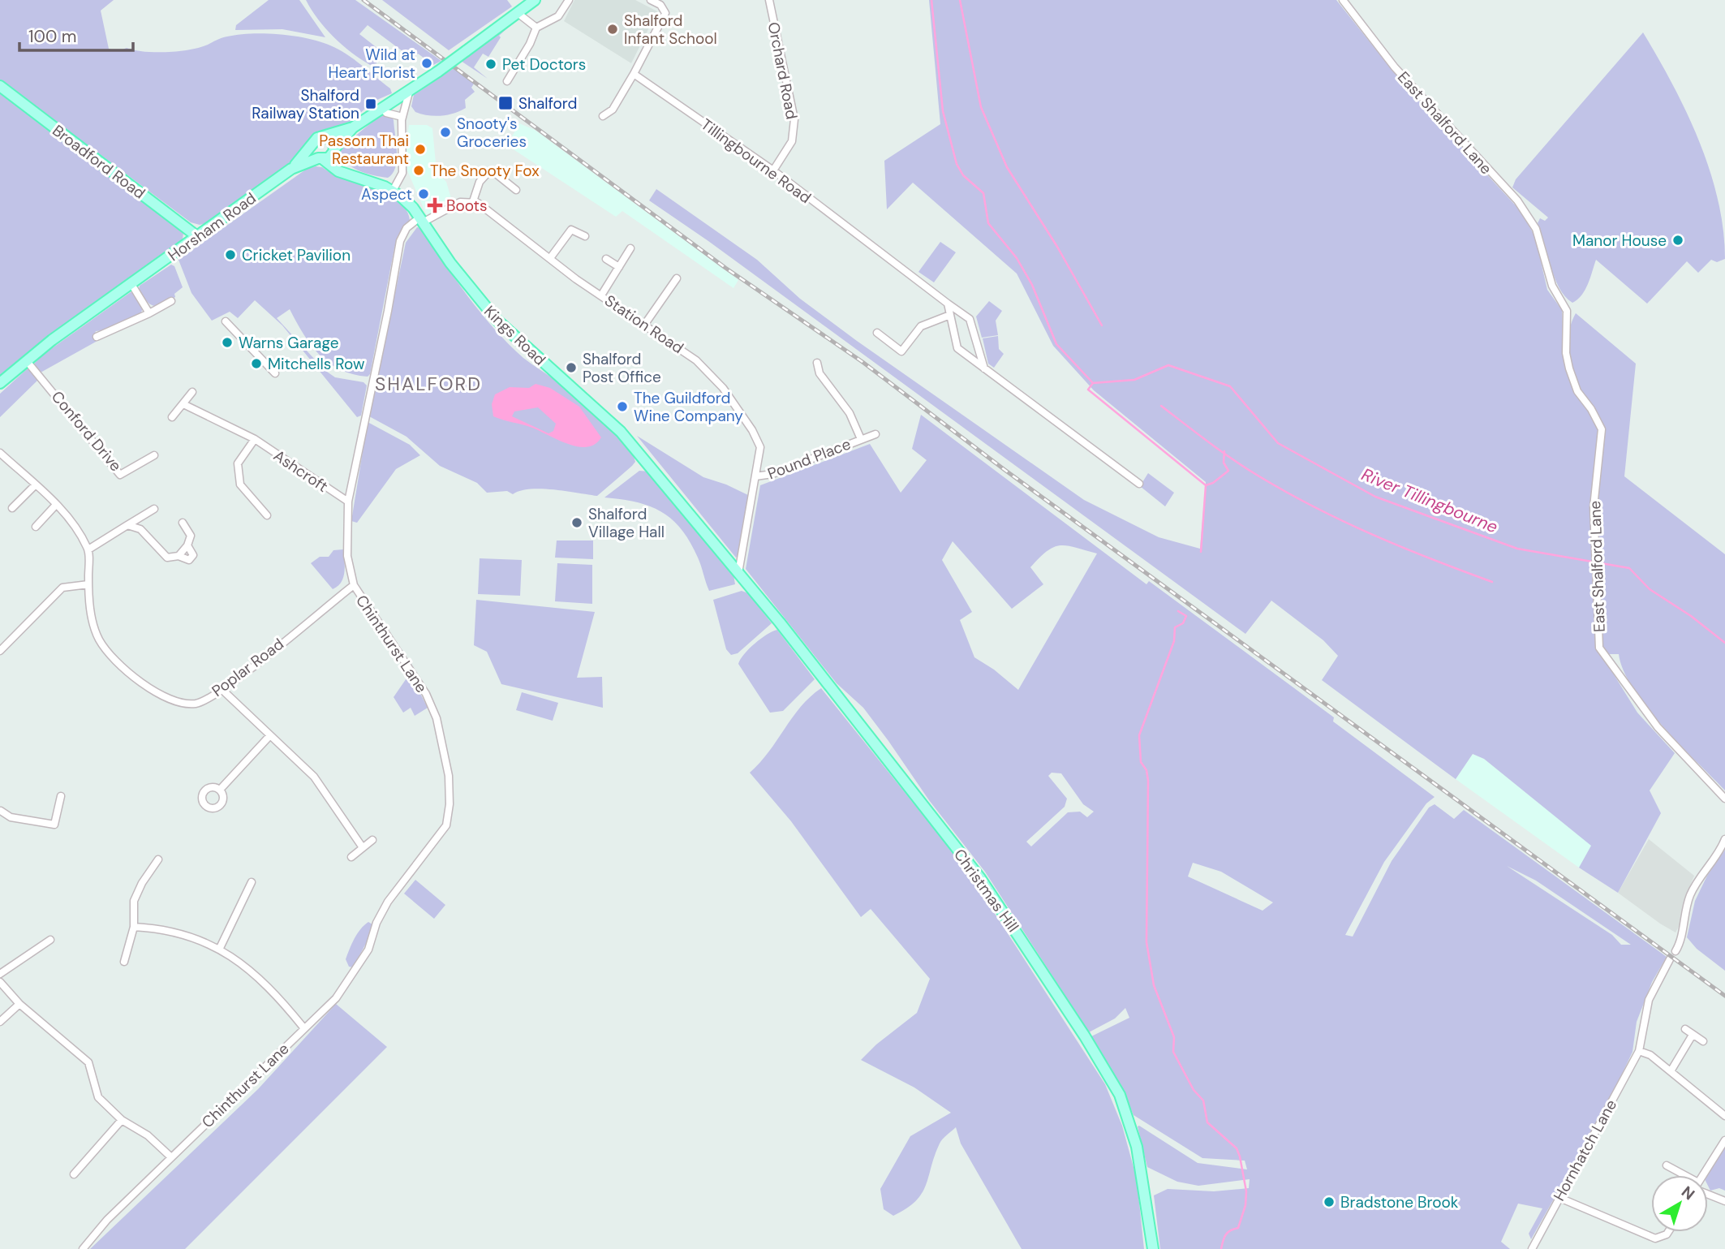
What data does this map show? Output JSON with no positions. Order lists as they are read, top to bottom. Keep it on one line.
{"streets":{"main road":["Broadford Road","Horsham Road","Kings Road","Christmas Hill"],"street":["Orchard Road","East Shalford Lane","Tillingbourne Road","Station Road","Conford Drive","Pound Place","Ashcroft","Chinthurst Lane","Poplar Road","Hornhatch Lane"]},"crossings":[["Orchard Road","Tillingbourne Road"],["Broadford Road","Horsham Road"],["Horsham Road","Kings Road"],["Horsham Road","Conford Drive"],["Station Road","Kings Road"],["Station Road","Pound Place"],["Station Road","Christmas Hill"],["Kings Road","Chinthurst Lane"],["Kings Road","Christmas Hill"],["Ashcroft","Chinthurst Lane"],["Chinthurst Lane","Poplar Road"]],"districts":["SHALFORD"],"water":["River Tillingbourne"],"places":{"other":["Shalford Infant School","Wild at Heart Florist","Pet Doctors","Snooty's Groceries","Passorn Thai Restaurant","The Snooty Fox","Aspect","Manor House","Cricket Pavilion","Warns Garage","Mitchells Row","Shalford Post Office","The Guildford Wine Company","Shalford Village Hall","Bradstone Brook"],"transit":["Shalford","Shalford Railway Station"],"health":["Boots"]},"scale_bar":"100 m","north":"top right"}
